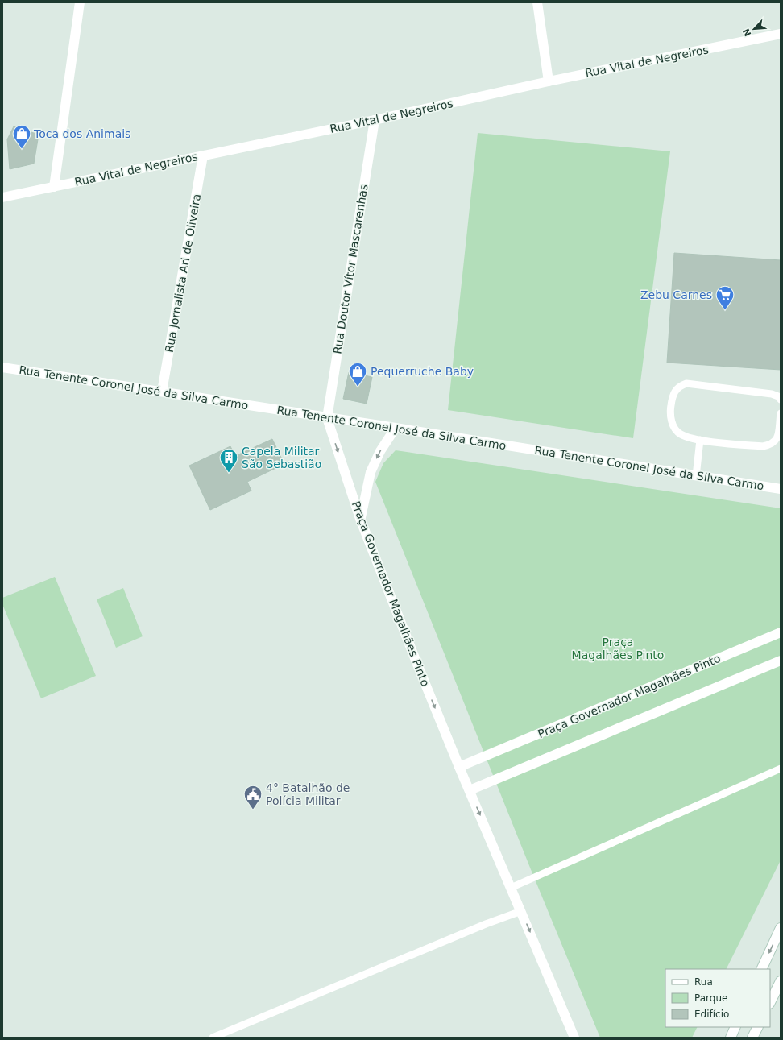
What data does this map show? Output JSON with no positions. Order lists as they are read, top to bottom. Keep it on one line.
{"streets":{"street":["Rua Vital de Negreiros","Rua Doutor Vítor Mascarenhas","Rua Jornalista Ari de Oliveira","Rua Tenente Coronel José da Silva Carmo","Praça Governador Magalhães Pinto"]},"crossings":[["Rua Vital de Negreiros","Rua Doutor Vítor Mascarenhas"],["Rua Vital de Negreiros","Rua Jornalista Ari de Oliveira"],["Rua Doutor Vítor Mascarenhas","Rua Tenente Coronel José da Silva Carmo"],["Rua Doutor Vítor Mascarenhas","Praça Governador Magalhães Pinto"],["Rua Jornalista Ari de Oliveira","Rua Tenente Coronel José da Silva Carmo"],["Rua Tenente Coronel José da Silva Carmo","Praça Governador Magalhães Pinto"]],"one_way":["Praça Governador Magalhães Pinto"],"parks":["Praça Magalhães Pinto"],"places":{"shop":["Toca dos Animais","Pequerruche Baby"],"supermarket":["Zebu Carnes"],"building":["Capela Militar São Sebastião"],"public building":["4° Batalhão de Polícia Militar"]},"legend":["Rua","Parque","Edifício"],"north":"bottom left"}
